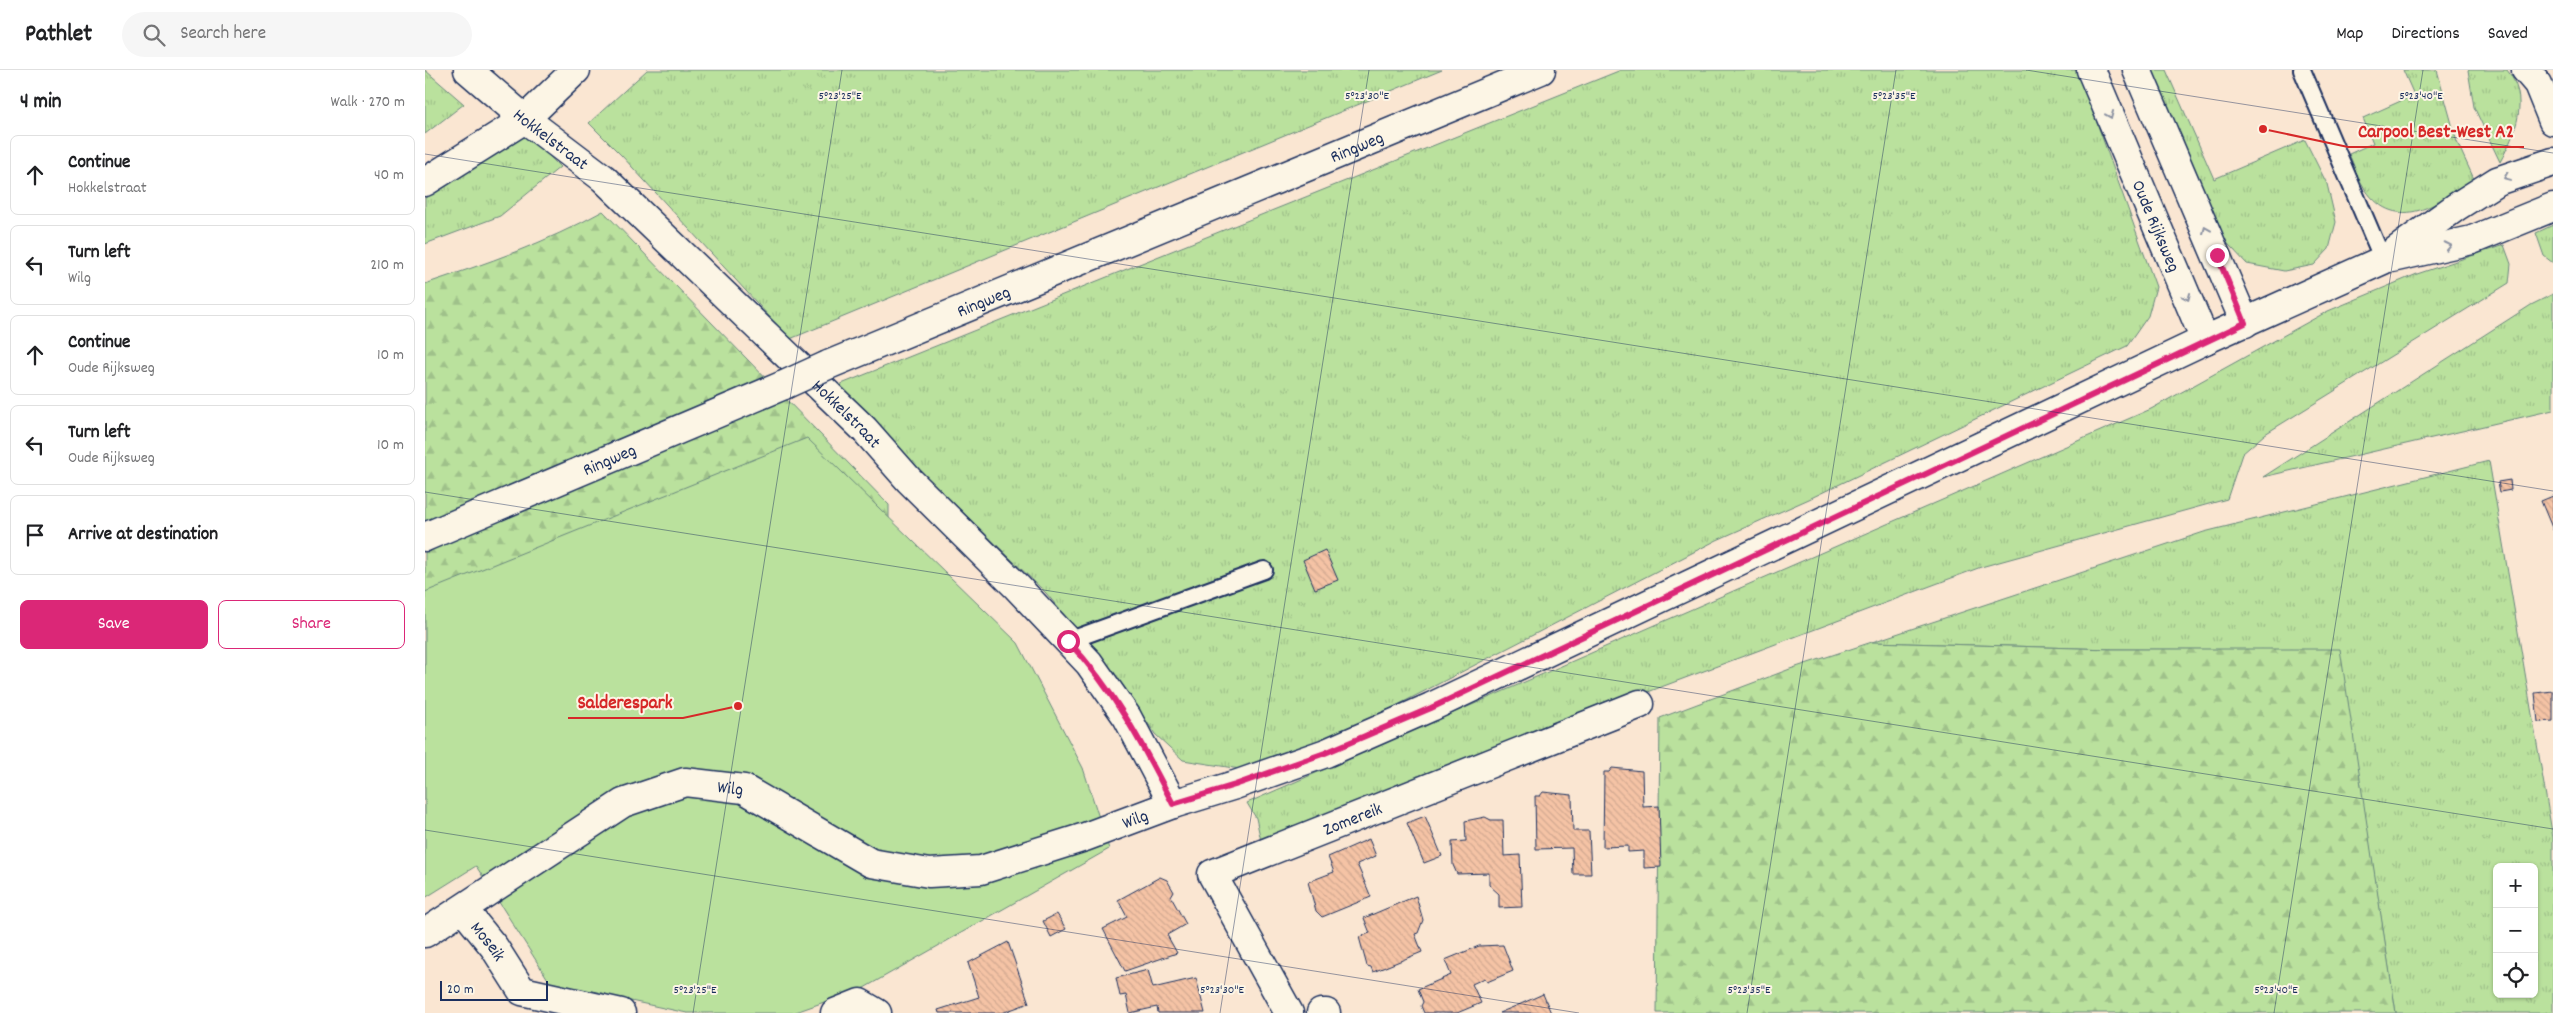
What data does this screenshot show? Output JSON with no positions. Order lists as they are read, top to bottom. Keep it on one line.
{"streets":{"street":["Hokkelstraat","Ringweg","Oude Rijksweg","Wilg","Zomereik","Moseik"]},"crossings":[["Hokkelstraat","Wilg"],["Oude Rijksweg","Wilg"],["Wilg","Moseik"]],"places":["Carpool Best-West A2","Salderespark"],"scale_bar":"20 m","page":{"header":"Pathlet","search":"Search here","nav":["Map","Directions","Saved"],"heading":["4 min","Walk · 270 m"],"list":[["Continue","Hokkelstraat","40 m"],["Turn left","Wilg","210 m"],["Continue","Oude Rijksweg","10 m"],["Turn left","Oude Rijksweg","10 m"],"Arrive at destination"],"buttons":["Save","Share"],"map_buttons":["+","−"],"scale":"20 m"},"coordinates":["5°23'25\"E","5°23'30\"E","5°23'35\"E","5°23'40\"E"]}
